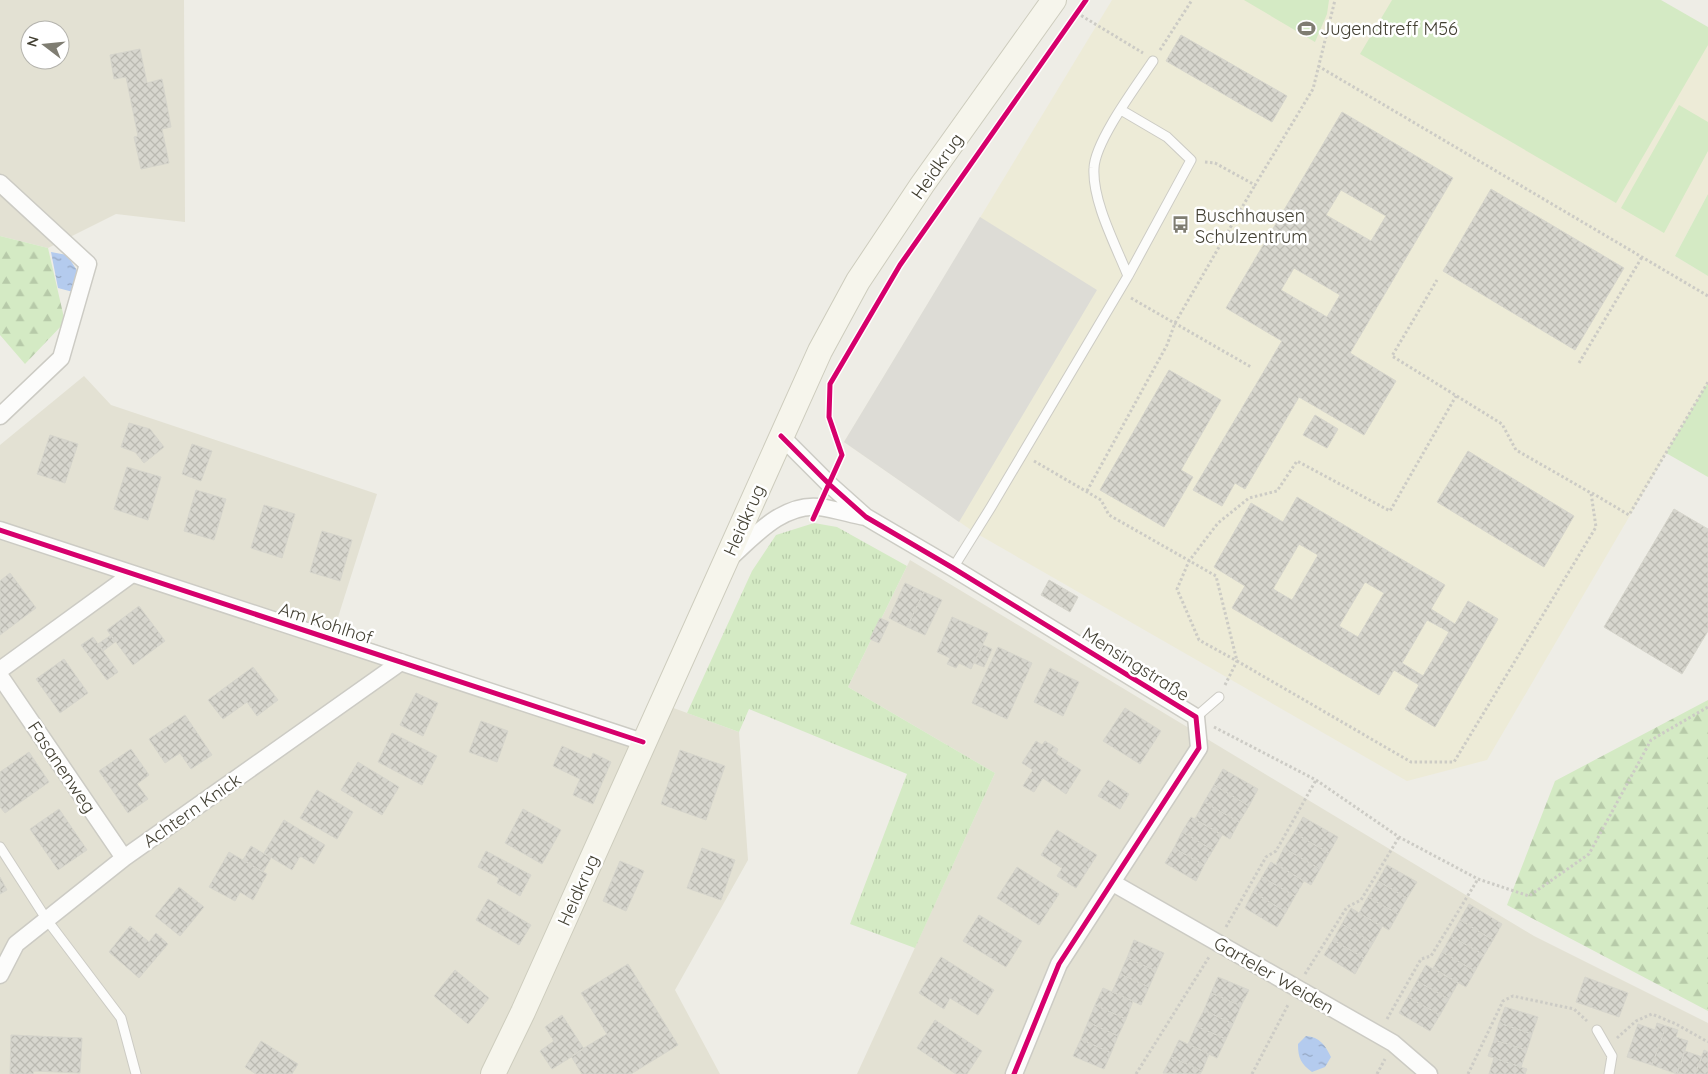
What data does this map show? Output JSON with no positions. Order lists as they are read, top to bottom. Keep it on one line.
{"streets":{"main road":["Heidkrug"],"street":["Am Kohlhof","Mensingstraße","Fasanenweg","Achtern Knick","Garteler Weiden"]},"crossings":[["Heidkrug","Am Kohlhof"],["Heidkrug","Mensingstraße"],["Am Kohlhof","Achtern Knick"],["Mensingstraße","Garteler Weiden"],["Fasanenweg","Achtern Knick"]],"places":{"sports":["Jugendtreff M56"],"bus stop":["Buschhausen Schulzentrum"]},"north":"left"}
